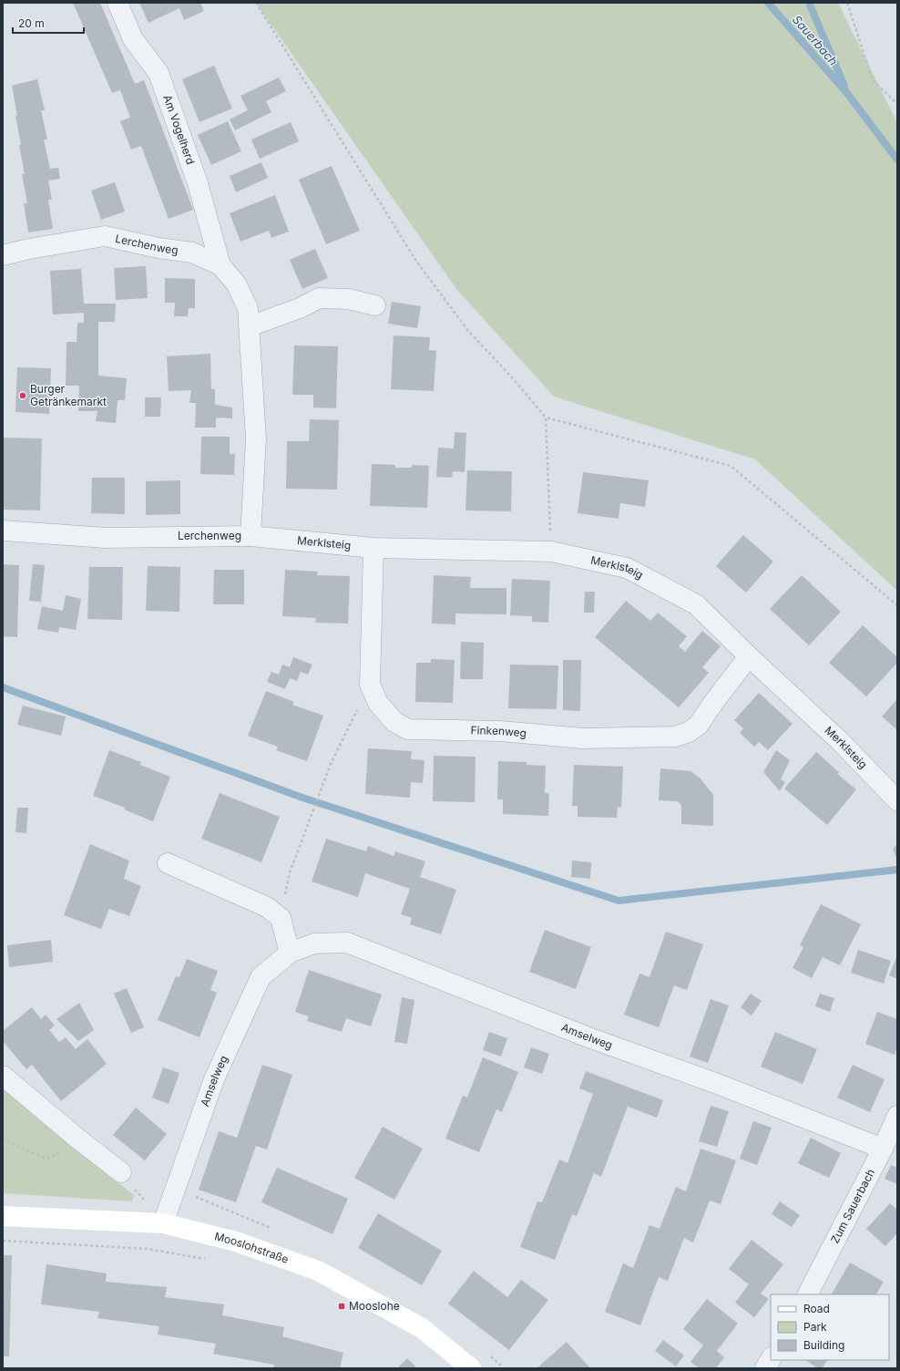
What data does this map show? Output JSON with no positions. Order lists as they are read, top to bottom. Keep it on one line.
{"streets":{"street":["Am Vogelherd","Lerchenweg","Merklsteig","Finkenweg","Amselweg","Zum Sauerbach","Mooslohstraße"]},"crossings":[["Am Vogelherd","Lerchenweg"],["Lerchenweg","Merklsteig"],["Merklsteig","Finkenweg"],["Amselweg","Zum Sauerbach"],["Amselweg","Mooslohstraße"]],"water":["Sauerbach"],"places":{"other":["Burger Getränkemarkt"],"transit":["Mooslohe"]},"legend":["Road","Park","Building"],"scale_bar":"20 m"}
